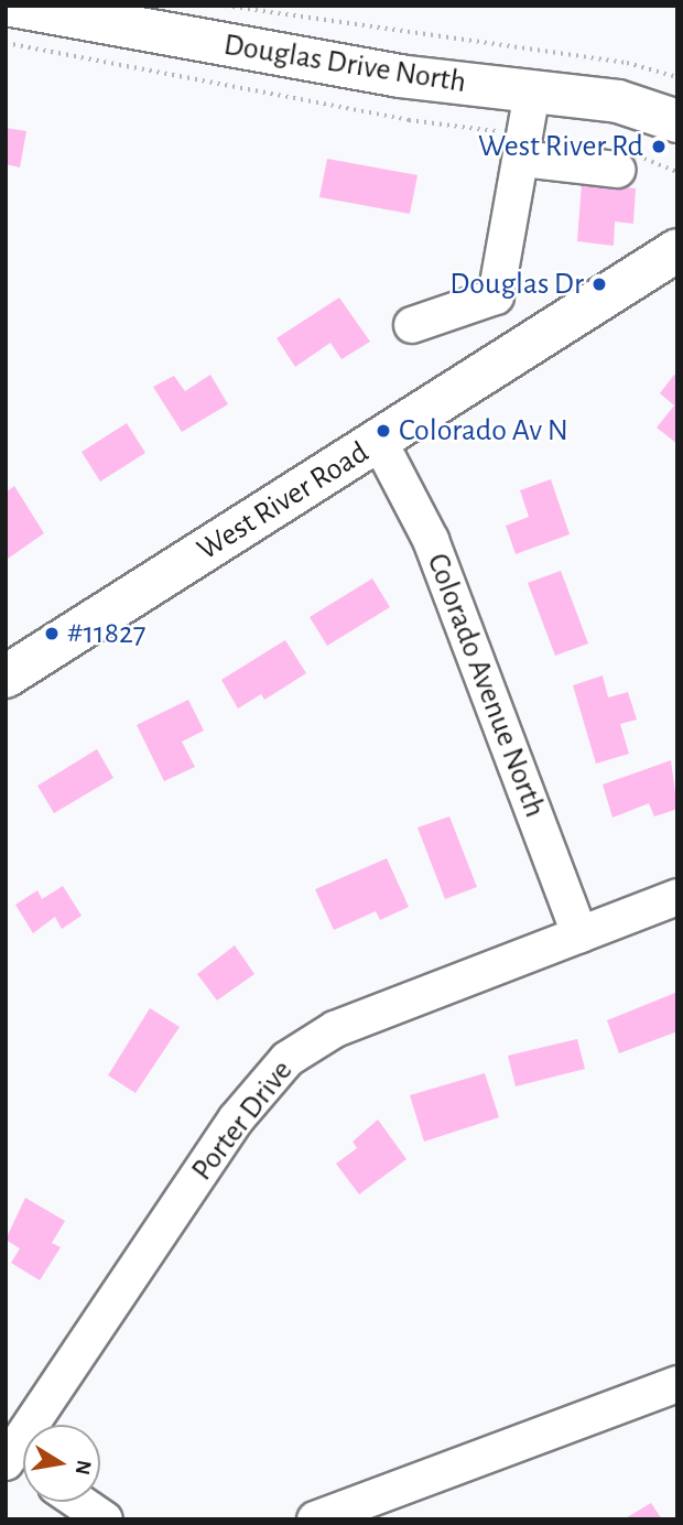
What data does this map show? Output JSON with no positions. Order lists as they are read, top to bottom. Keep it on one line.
{"streets":{"main road":["Douglas Drive North","West River Road"],"street":["Colorado Avenue North","Porter Drive"]},"crossings":[["West River Road","Colorado Avenue North"],["Colorado Avenue North","Porter Drive"]],"places":["West River Rd","Douglas Dr","Colorado Av N","#11827"],"north":"right"}
